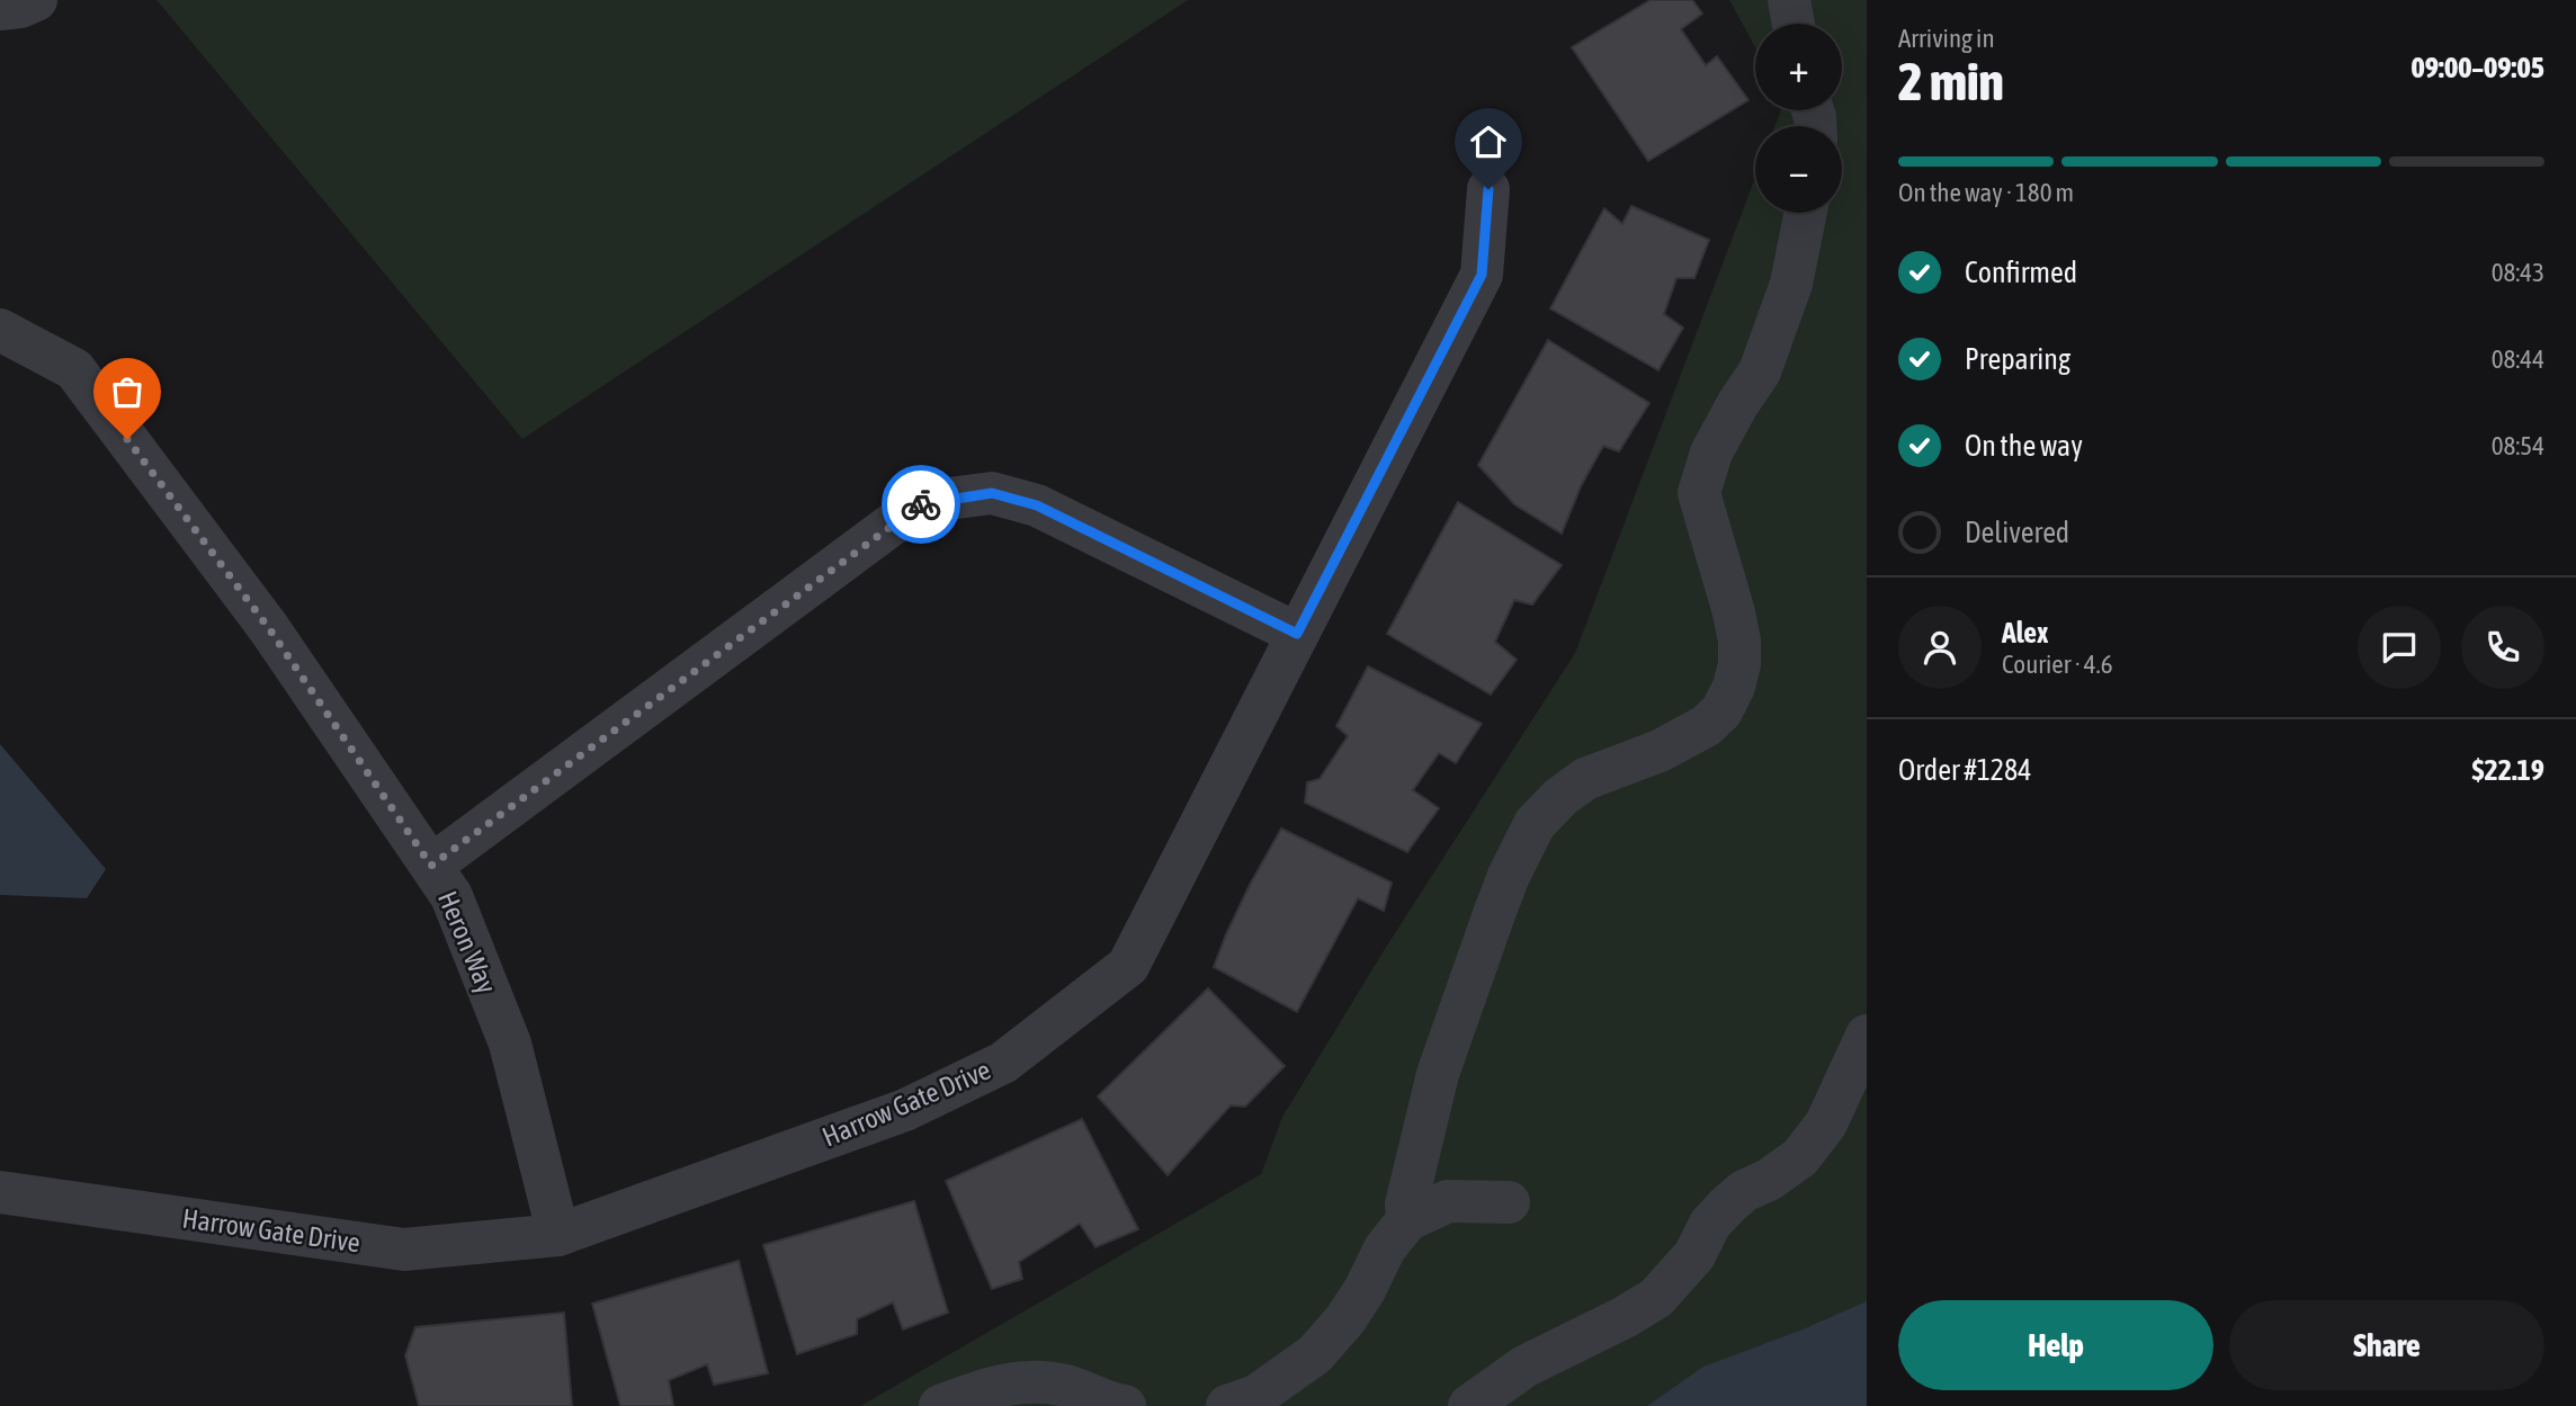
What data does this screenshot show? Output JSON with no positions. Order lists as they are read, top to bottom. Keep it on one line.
{"streets":{"street":["Heron Way","Harrow Gate Drive"]},"crossings":[["Heron Way","Harrow Gate Drive"]],"page":{"heading":["2 min","Arriving in","09:00–09:05"],"panel":["Alex","Courier · 4.6","Order #1284","$22.19"],"map_buttons":["+","−"],"bar":"On the way · 180 m","list":[["Confirmed","08:43"],["Preparing","08:44"],["On the way","08:54"],"Delivered"],"buttons":["Help","Share"]}}
